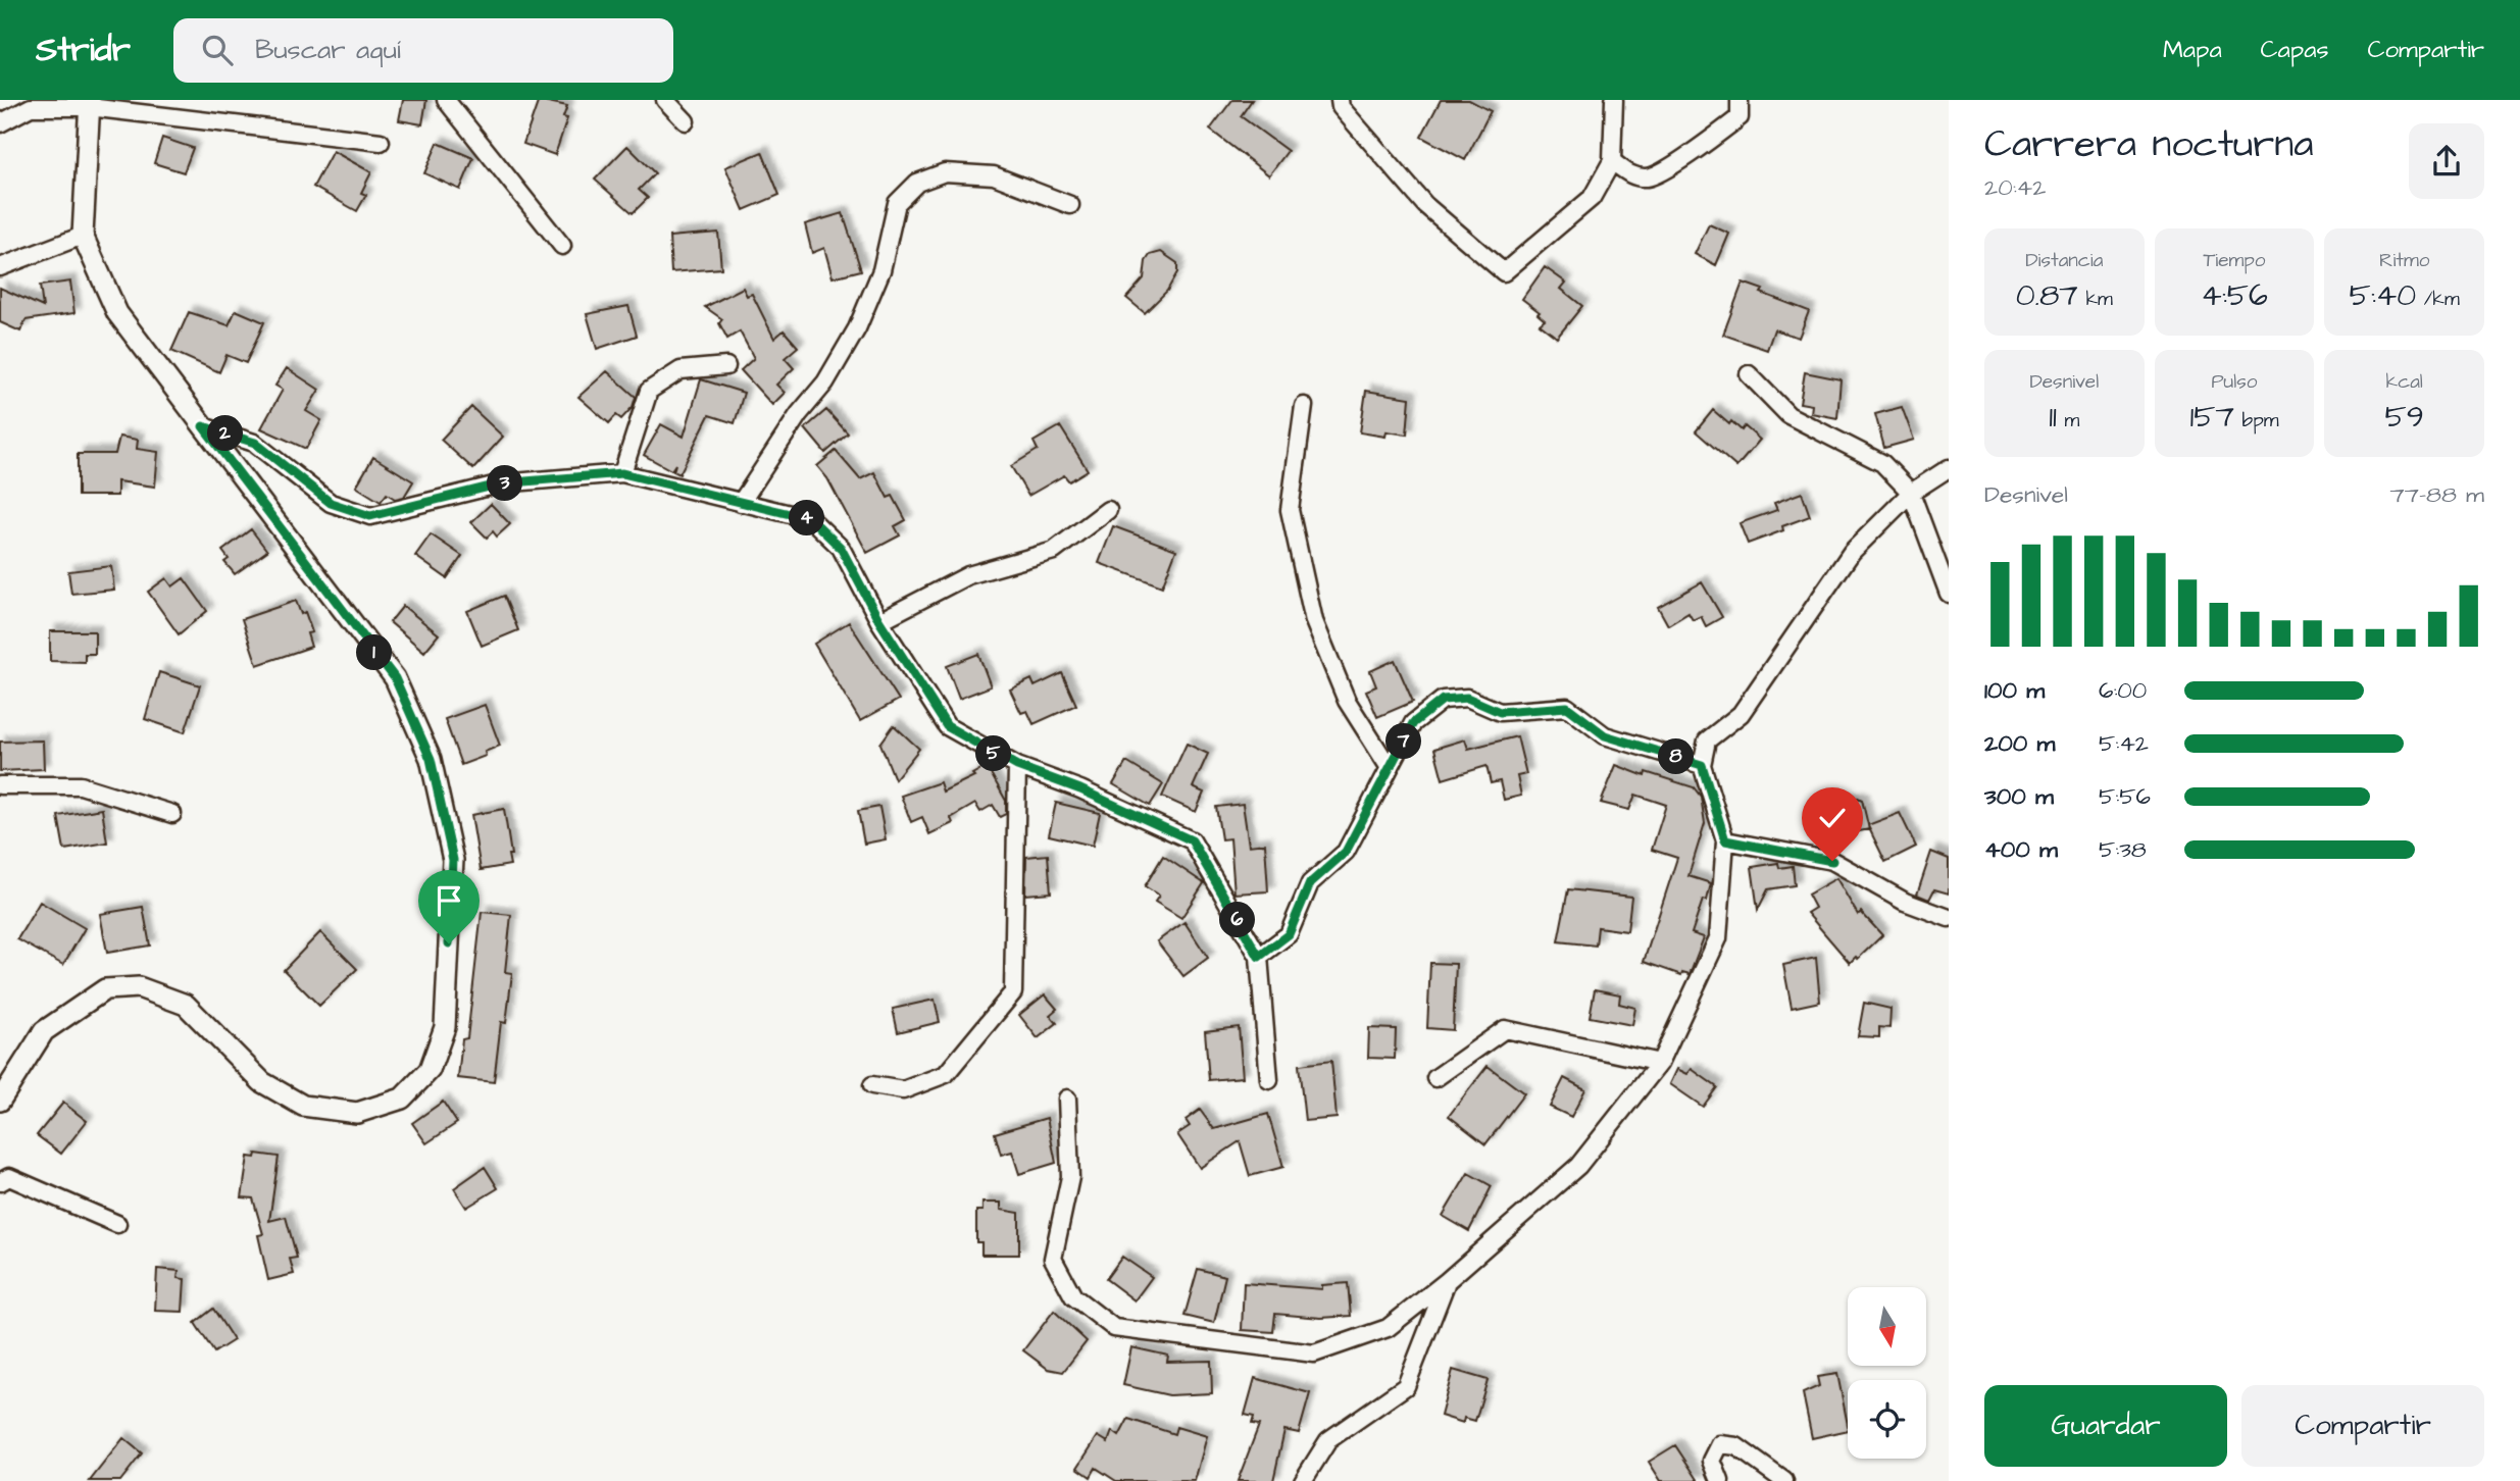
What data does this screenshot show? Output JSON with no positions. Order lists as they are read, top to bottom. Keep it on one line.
{"north":"bottom","page":{"header":"Stridr","search":"Buscar aquí","nav":["Mapa","Capas","Compartir"],"heading":["Carrera nocturna","20:42"],"stats":[["Distancia","0.87 km"],["Tiempo","4:56"],["Ritmo","5:40 /km"],["Desnivel","11 m"],["Pulso","157 bpm"],["kcal","59"]],"pins":["2","3","4","1","7","5","8","6"],"chart":["Desnivel","77–88 m"],"list":[{"name":"100 m","note":"6:00"},{"name":"200 m","note":"5:42"},{"name":"300 m","note":"5:56"},{"name":"400 m","note":"5:38"}],"buttons":["Guardar","Compartir"]}}
